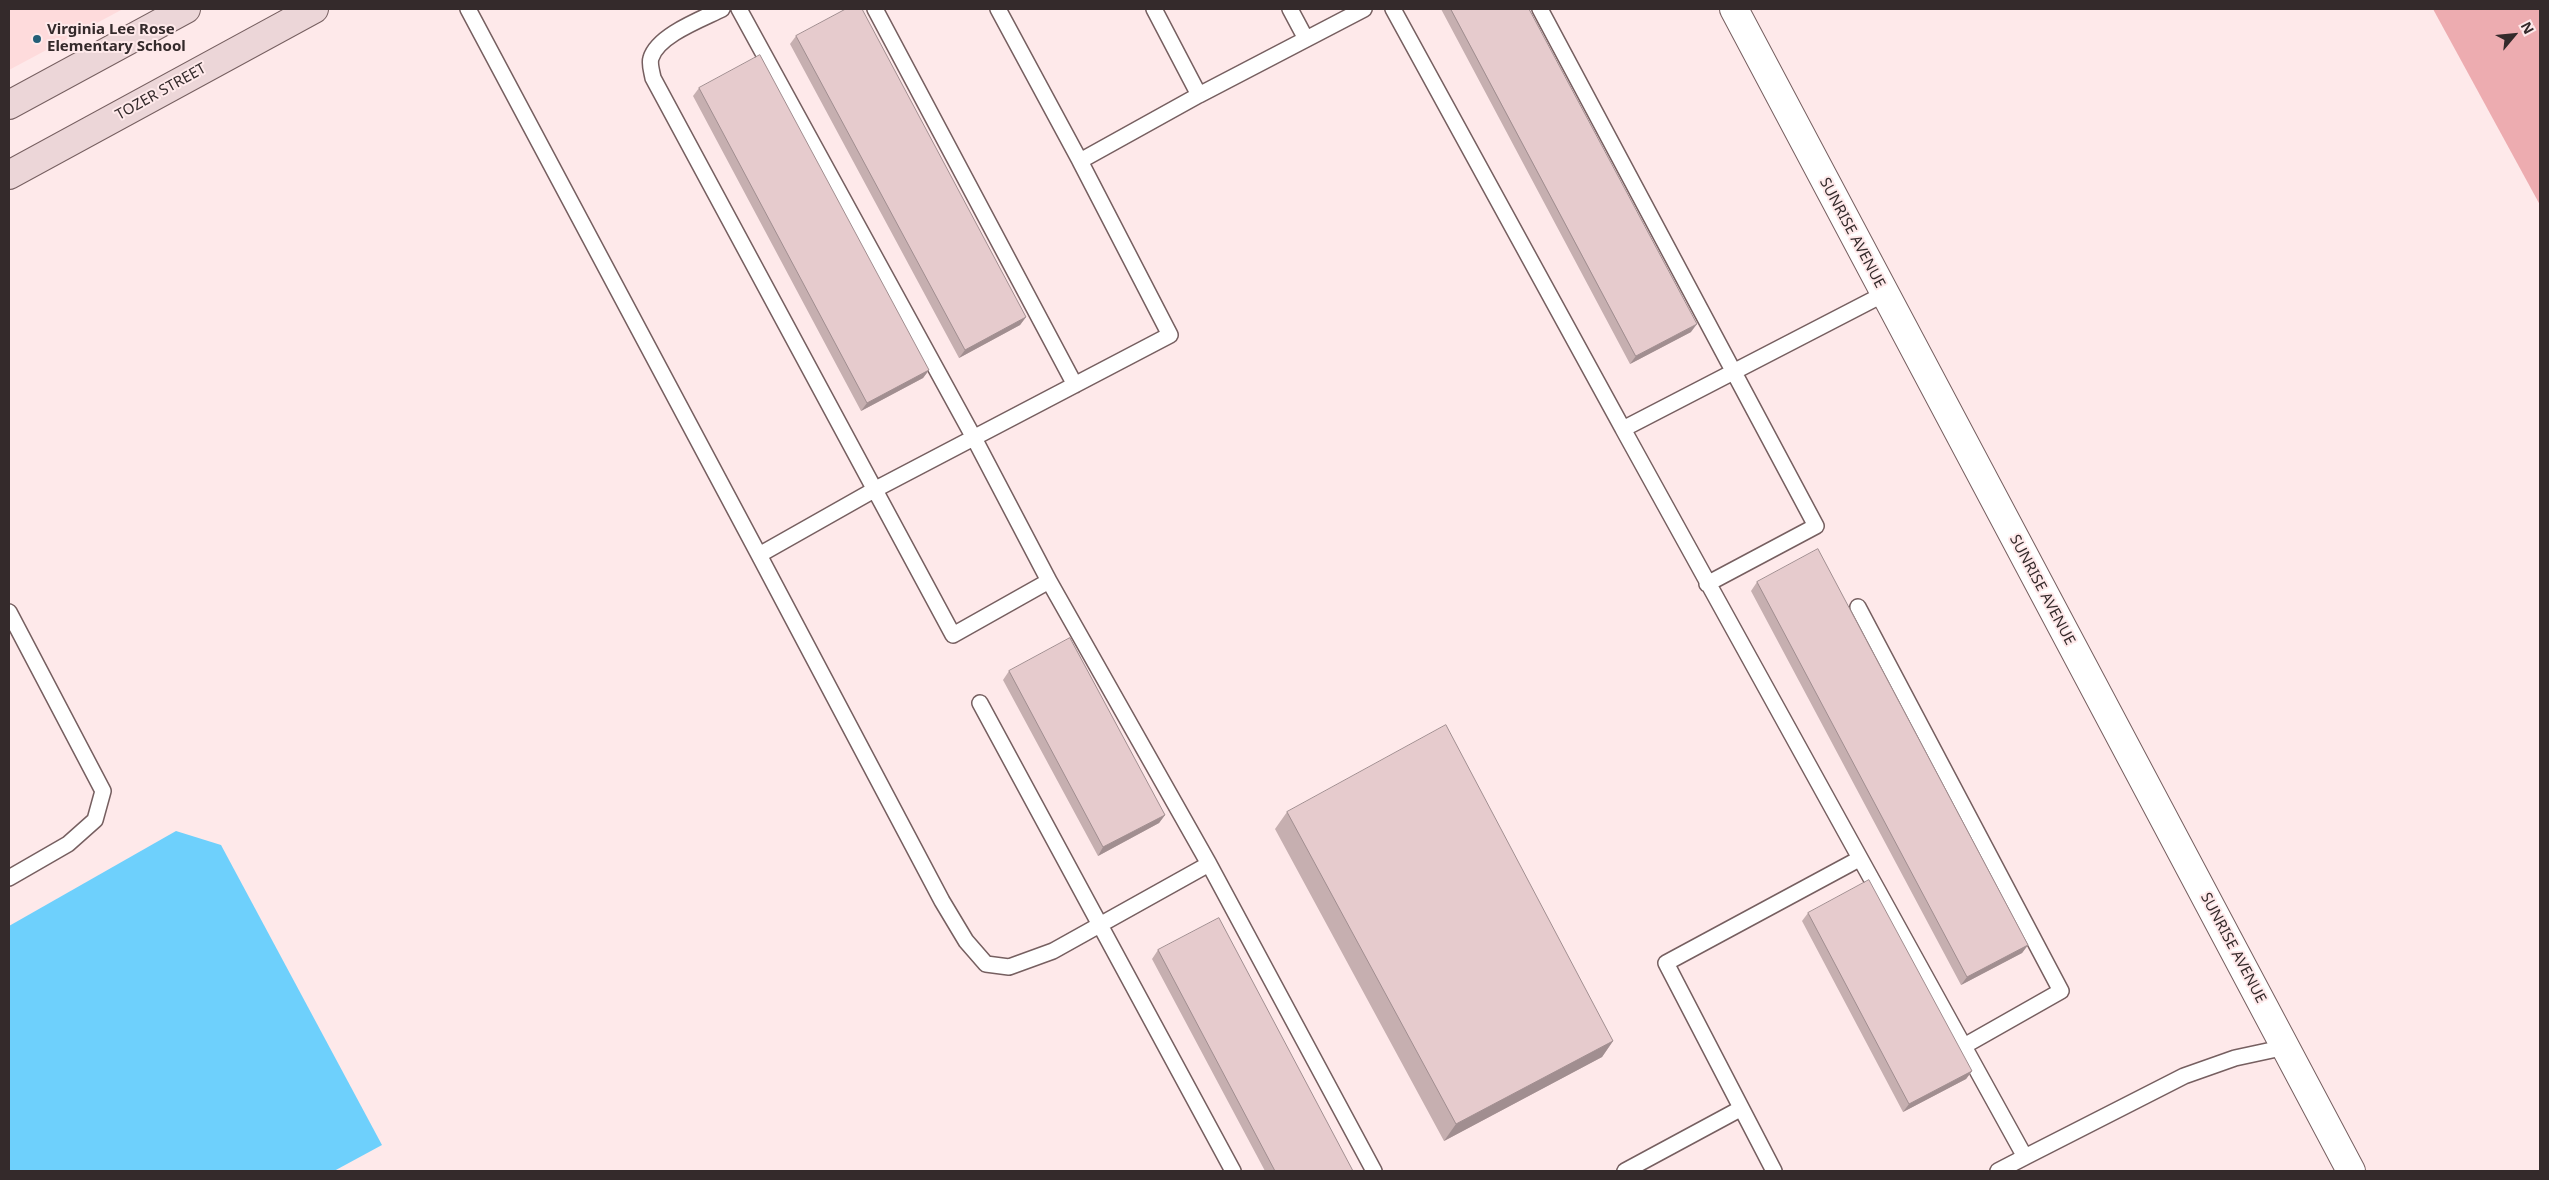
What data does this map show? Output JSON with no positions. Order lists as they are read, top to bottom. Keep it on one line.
{"streets":{"street":["TOZER STREET","SUNRISE AVENUE"]},"places":["Virginia Lee Rose Elementary School"],"north":"top right"}
